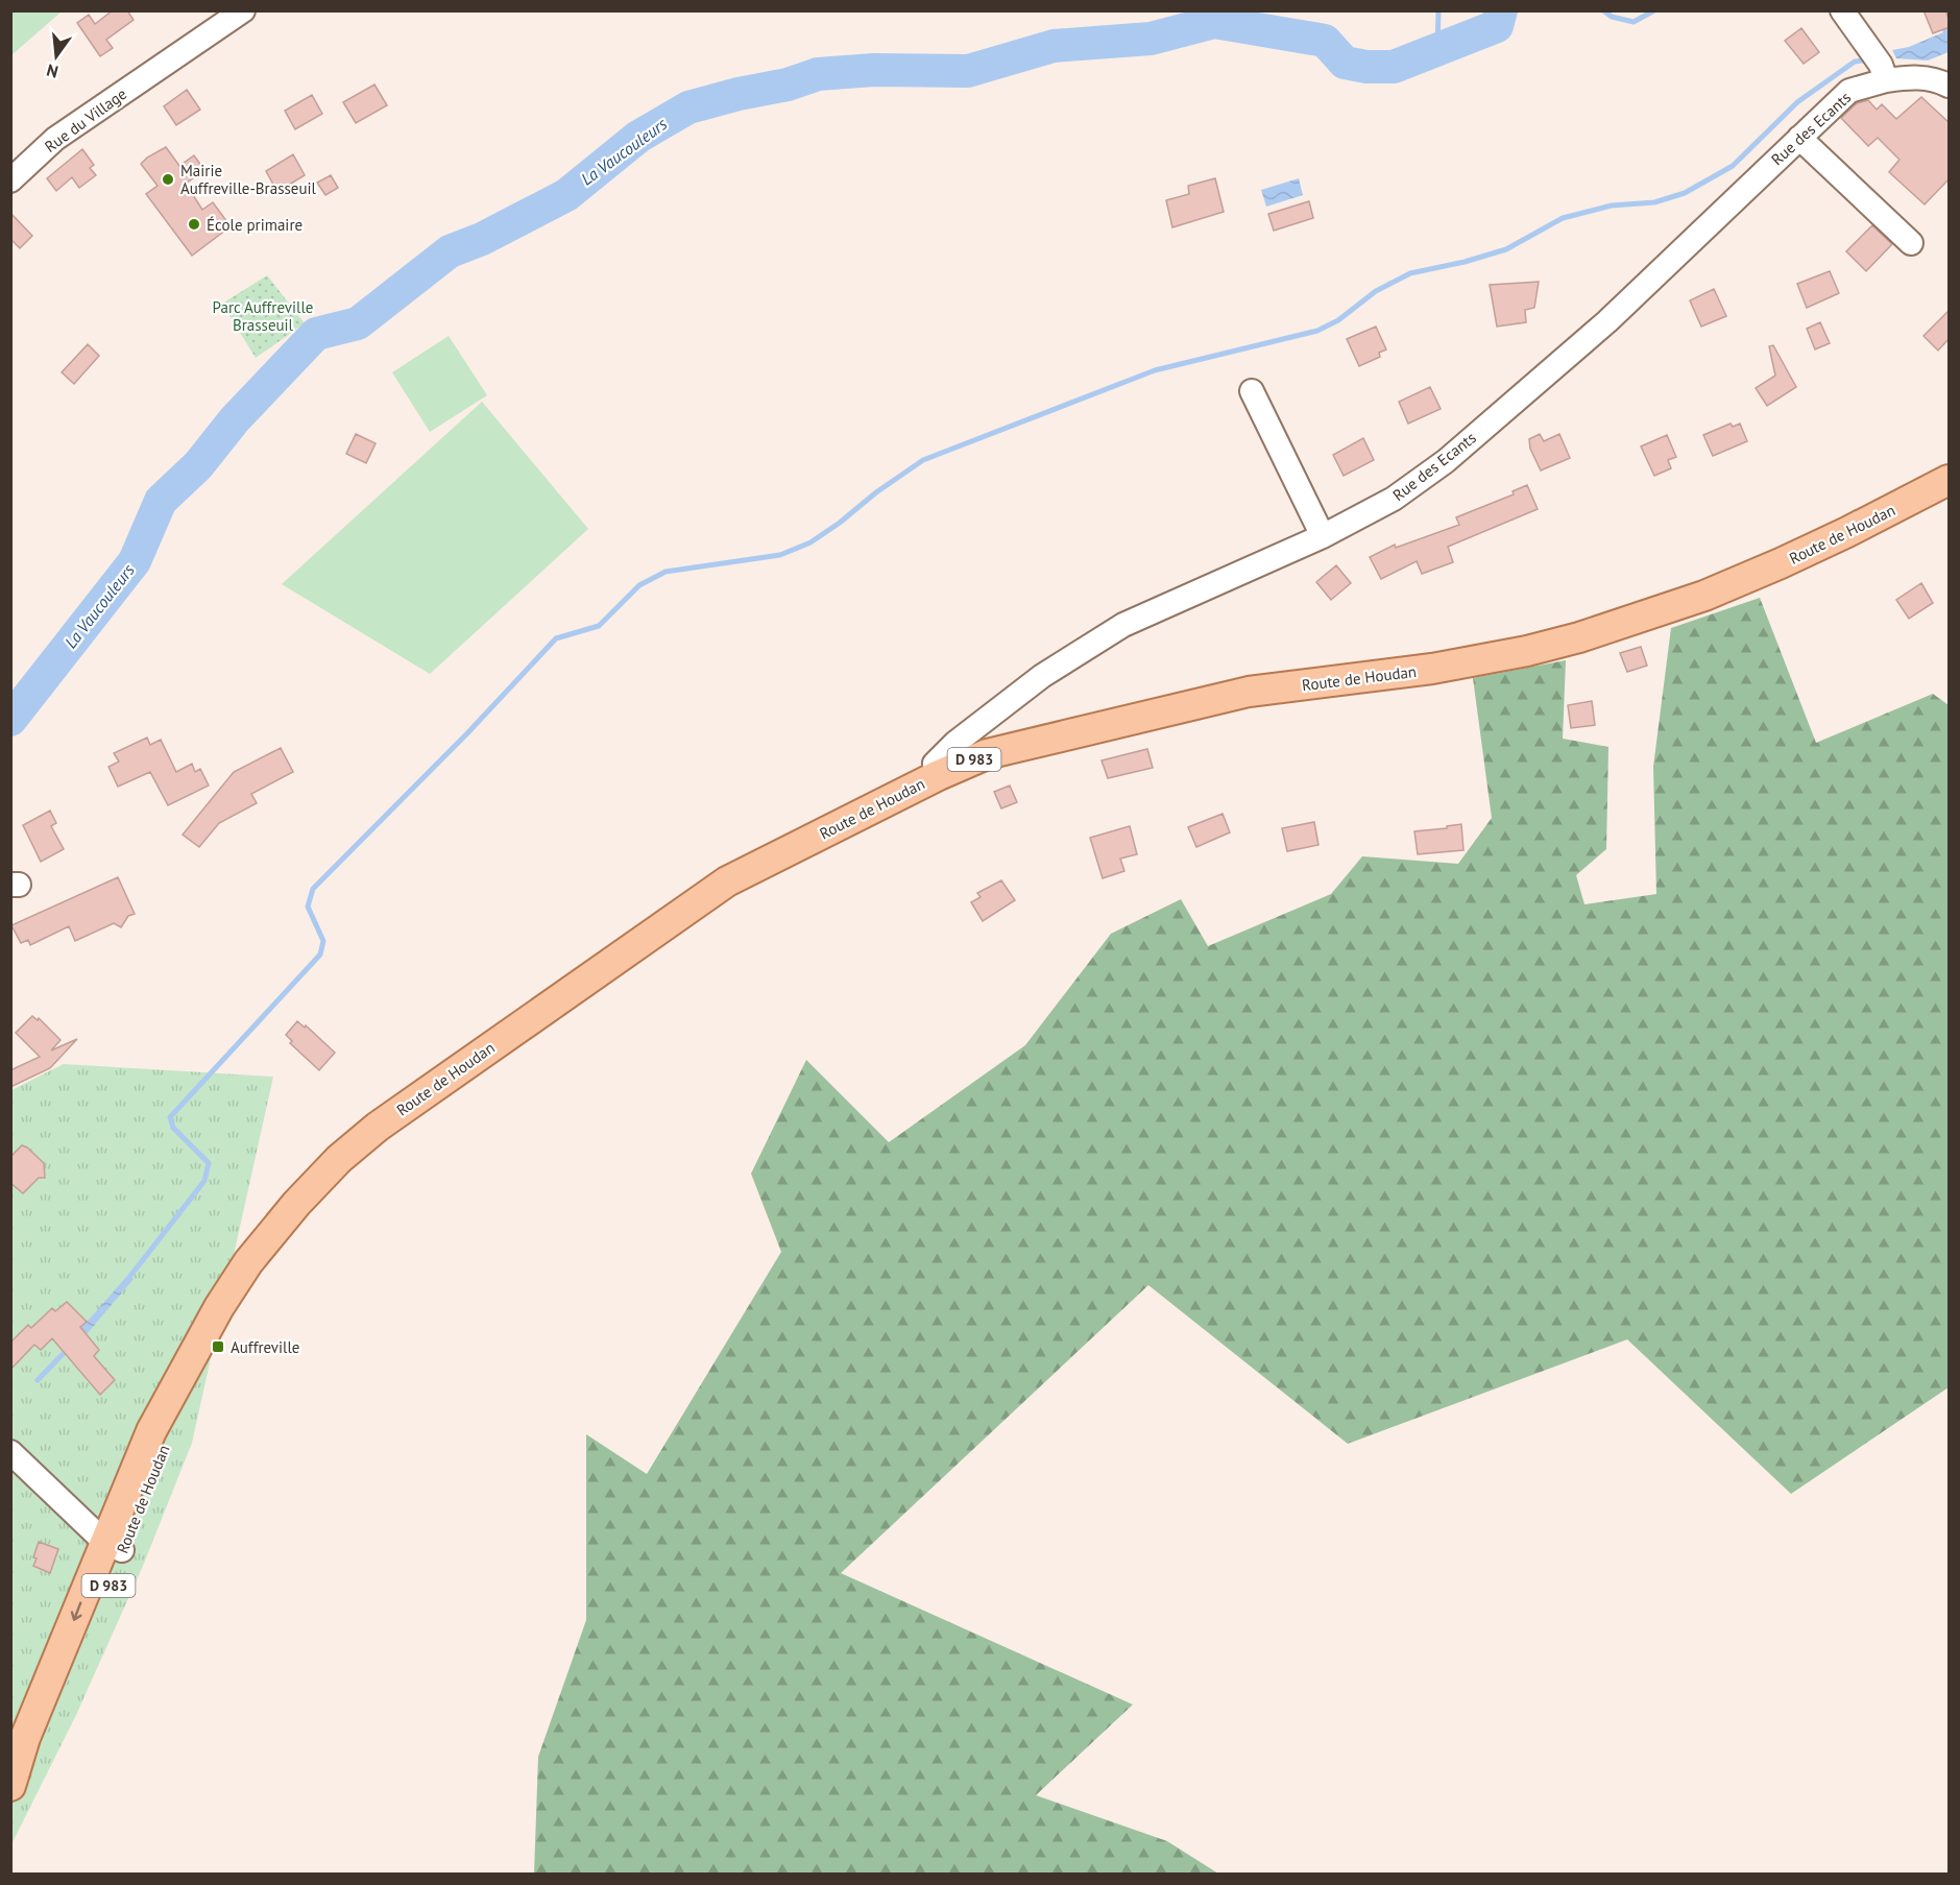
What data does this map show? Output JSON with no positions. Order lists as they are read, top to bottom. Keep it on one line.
{"streets":{"main road":["Route de Houdan","D 983"],"street":["Rue du Village","Rue des Ecants"]},"crossings":[["Rue des Ecants","Route de Houdan"]],"water":["La Vaucouleurs"],"parks":["Parc Auffreville Brasseuil"],"places":{"other":["Mairie Auffreville-Brasseuil","École primaire"],"transit":["Auffreville"]},"north":"bottom"}
